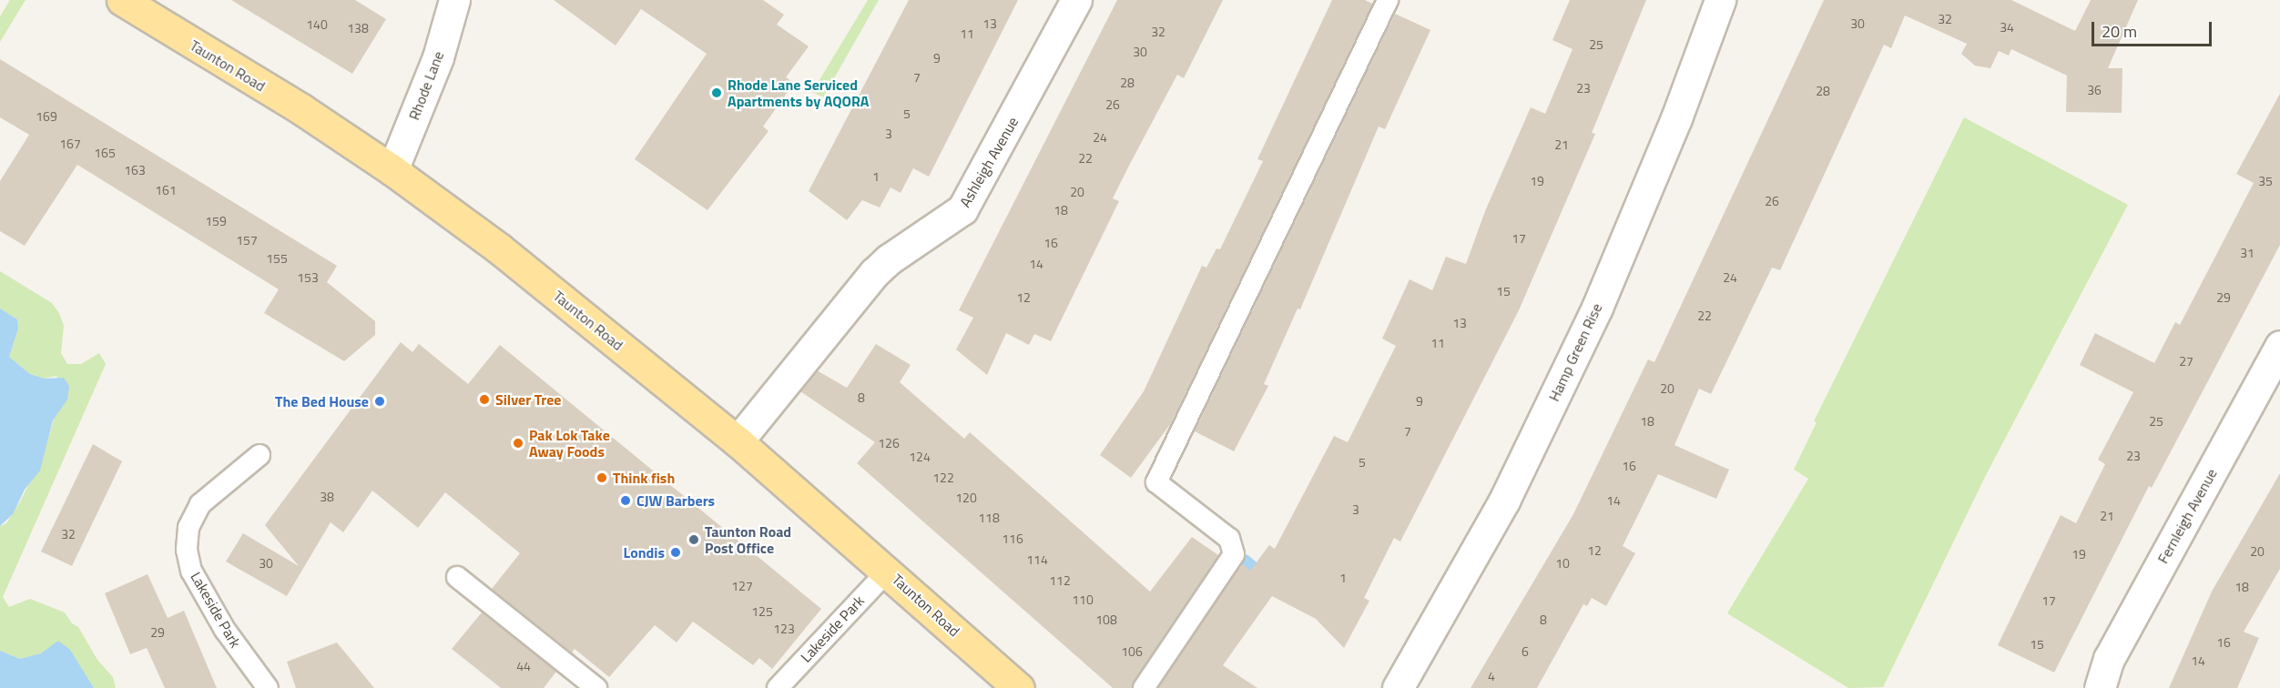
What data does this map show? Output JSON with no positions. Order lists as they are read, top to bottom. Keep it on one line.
{"streets":{"main road":["Taunton Road"],"street":["Rhode Lane","Ashleigh Avenue","Hamp Green Rise","Fernleigh Avenue"],"lane":["Lakeside Park"]},"crossings":[["Taunton Road","Rhode Lane"],["Taunton Road","Ashleigh Avenue"],["Taunton Road","Lakeside Park"]],"places":["Rhode Lane Serviced Apartments by AQORA","Silver Tree","The Bed House","Pak Lok Take Away Foods","Think fish","CJW Barbers","Taunton Road Post Office","Londis"],"house_numbers":["32","13","30","140","34","138","32","11","25","30","9","7","28","23","36","28","26","5","169","3","24","167","21","165","22","163","1","19","35","161","20","26","18","159","17","157","16","31","155","14","153","24","15","12","29","22","13","11","27","20","8","9","18","25","7","126","23","124","5","16","122","38","120","14","3","21","118","32","116","12","20","19","114","30","10","1","112","127","18","110","17","125","108","8","123","29","16","15","106","6","14","44","4"],"scale_bar":"20 m"}
